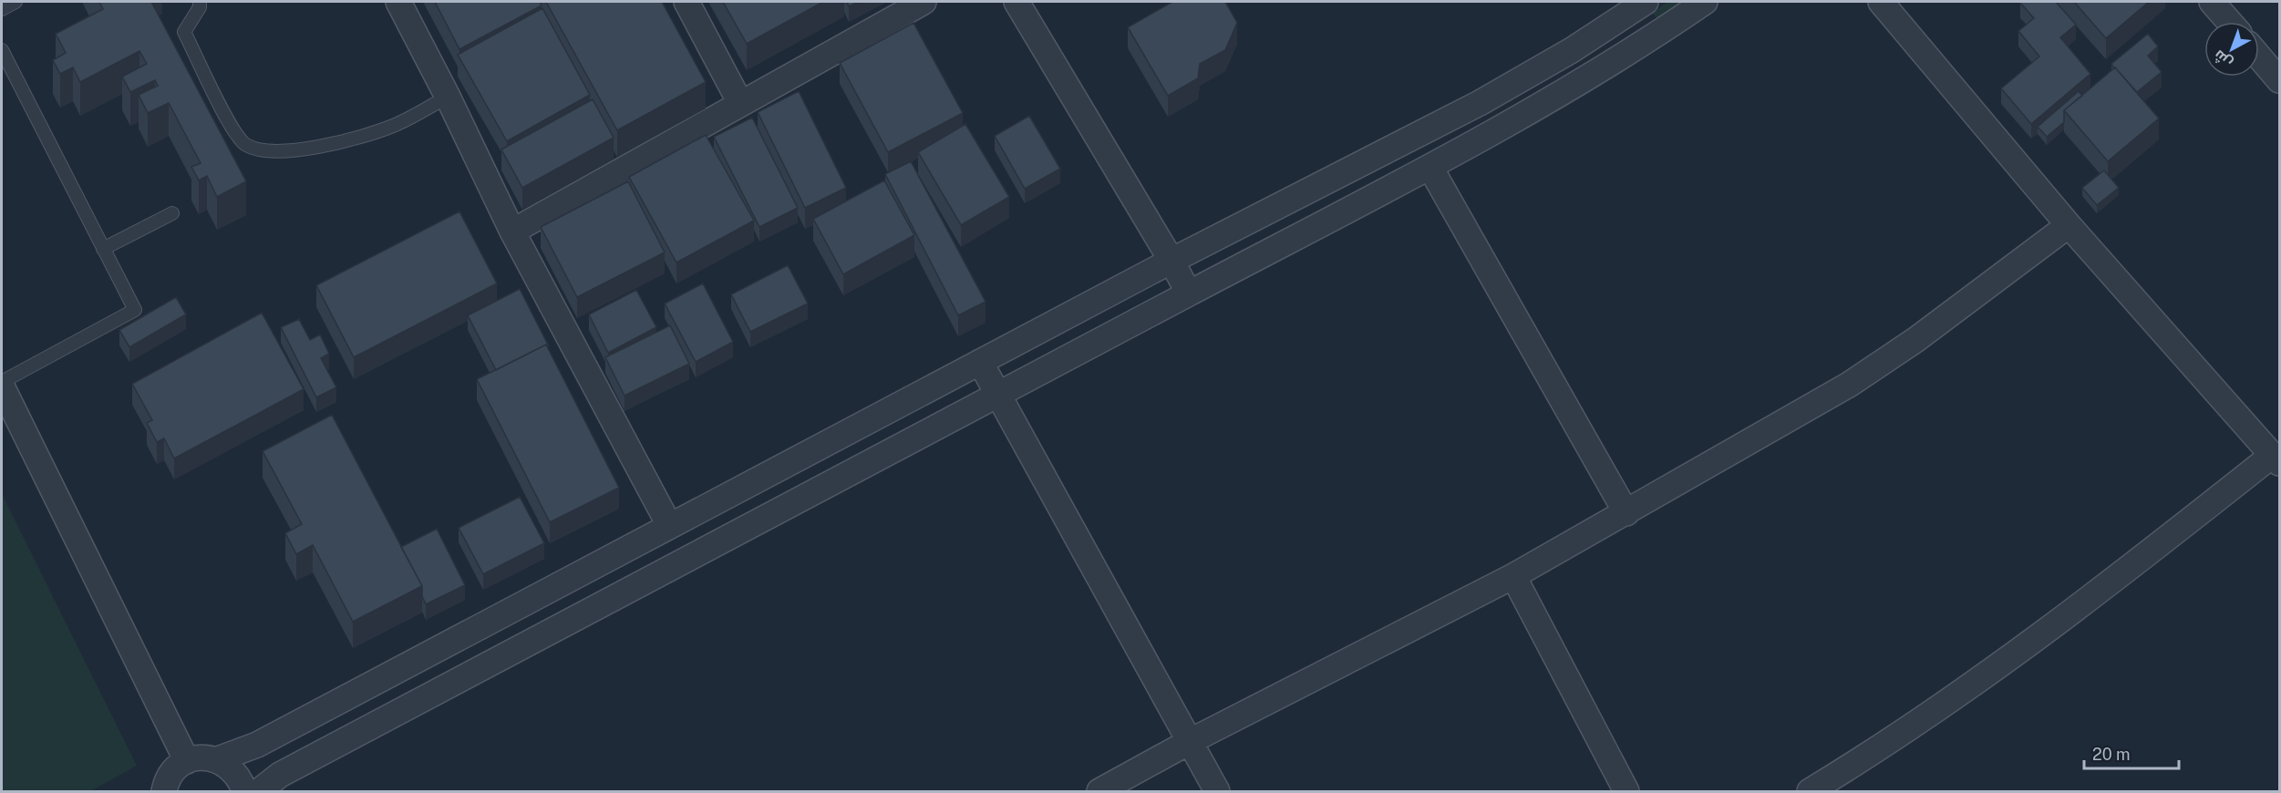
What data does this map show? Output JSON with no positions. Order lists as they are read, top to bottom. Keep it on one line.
{"scale_bar":"20 m","north":"bottom left"}
